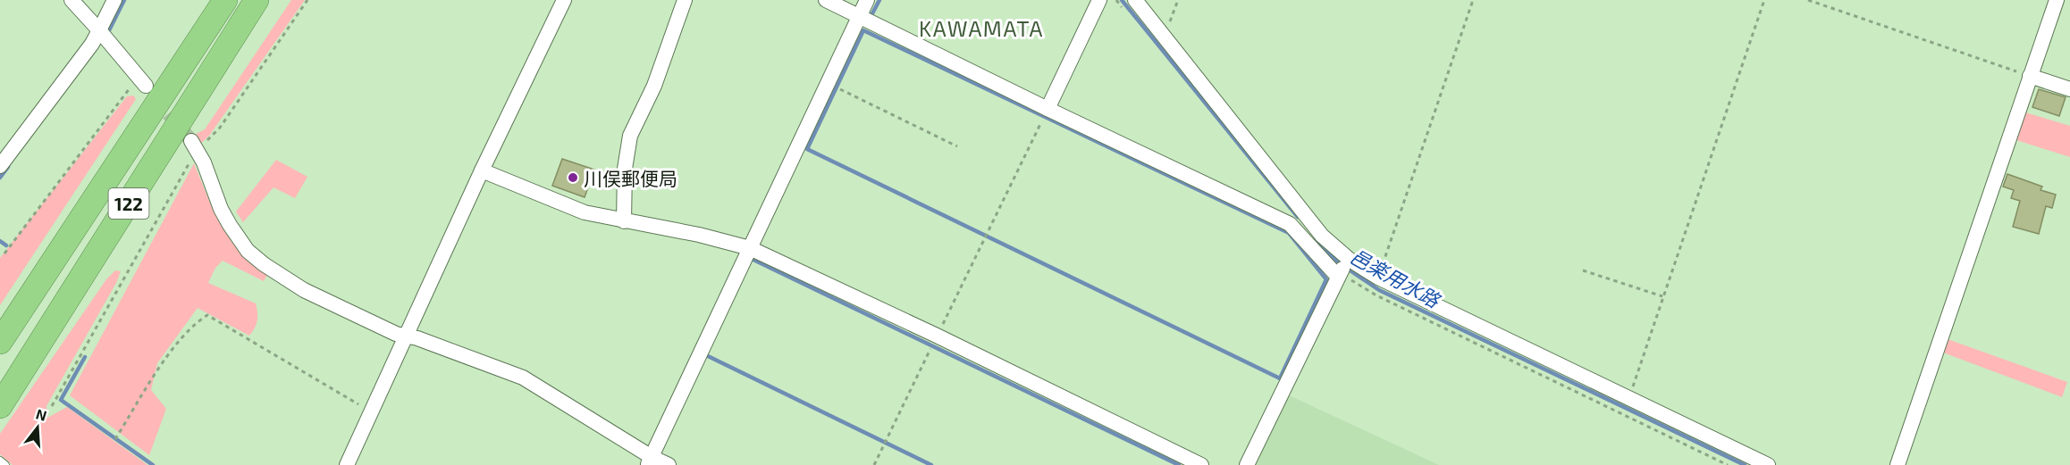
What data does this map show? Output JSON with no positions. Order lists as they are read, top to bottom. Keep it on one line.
{"streets":{"highway":["122"]},"districts":["KAWAMATA"],"water":["邑楽用水路"],"places":["川俣郵便局"],"north":"top"}
